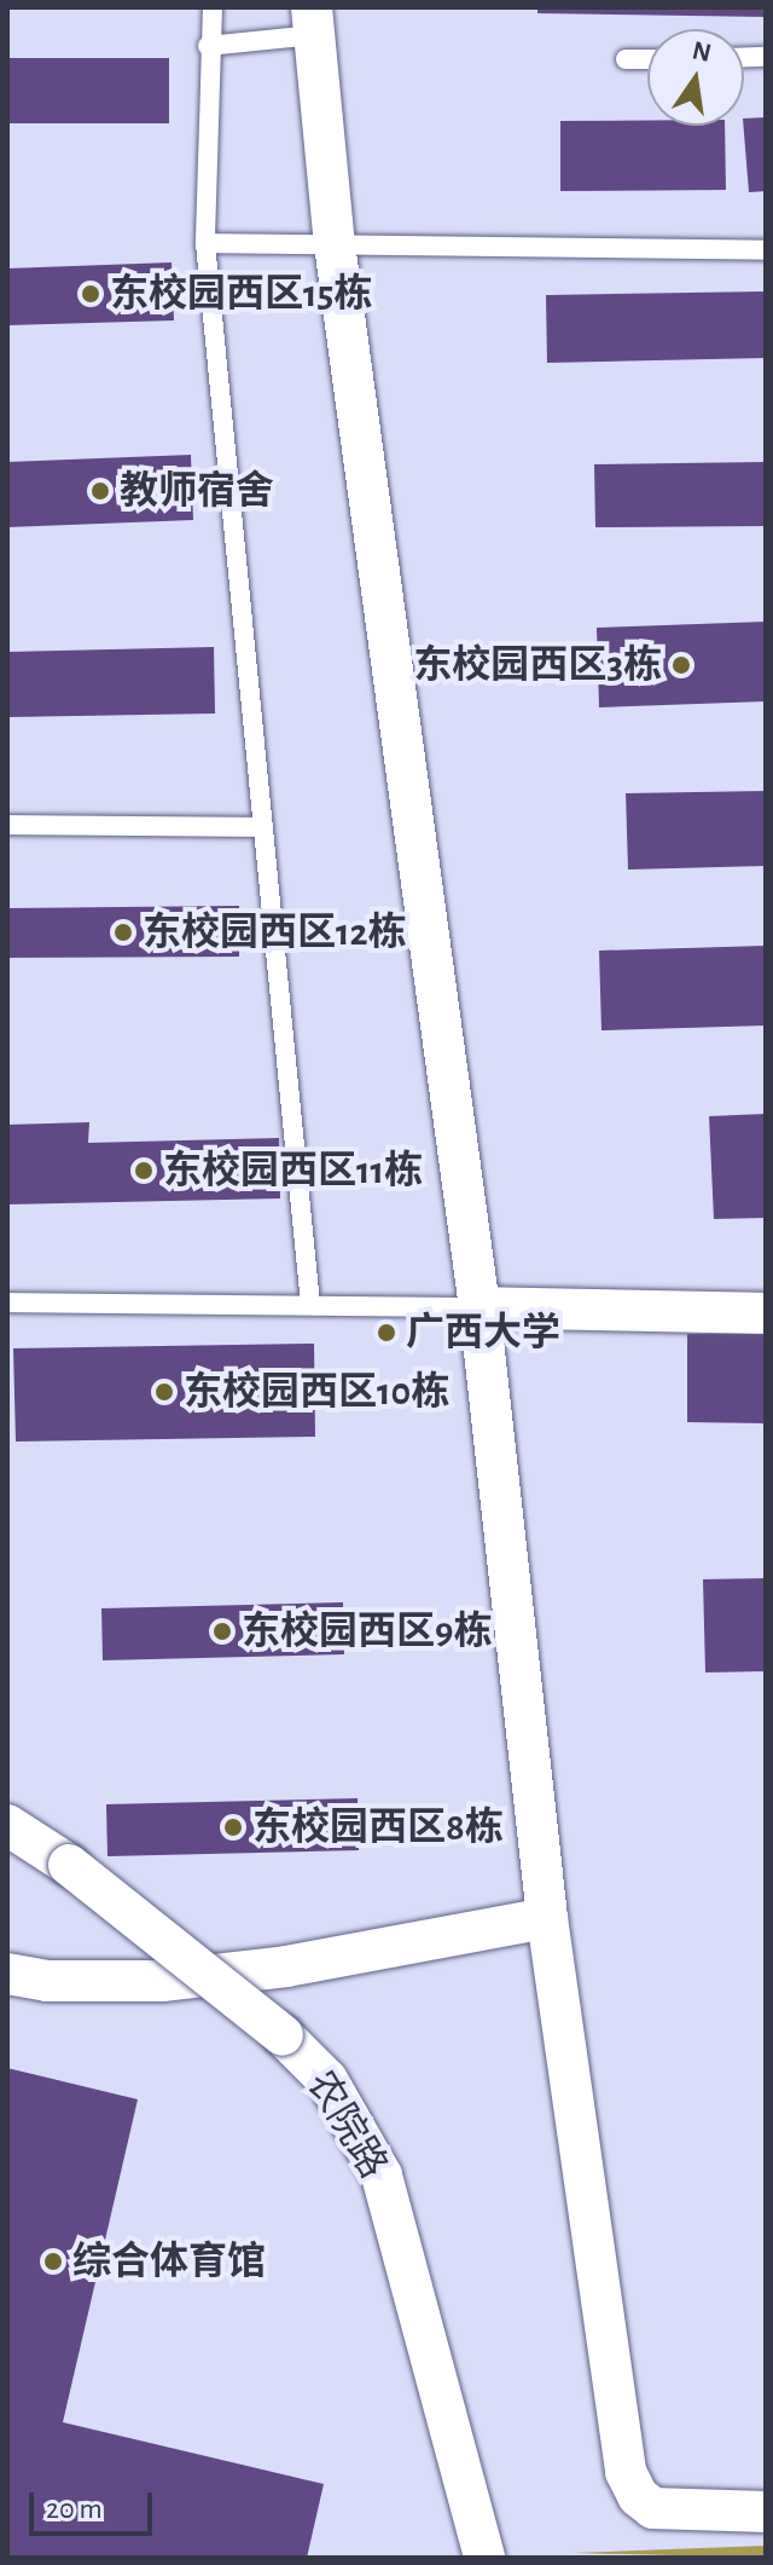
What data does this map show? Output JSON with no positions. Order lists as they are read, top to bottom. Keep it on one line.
{"streets":{"street":["农院路"]},"places":["东校园西区15栋","教师宿舍","东校园西区3栋","东校园西区12栋","东校园西区11栋","广西大学","东校园西区10栋","东校园西区9栋","东校园西区8栋","综合体育馆"],"scale_bar":"20 m","north":"top"}
